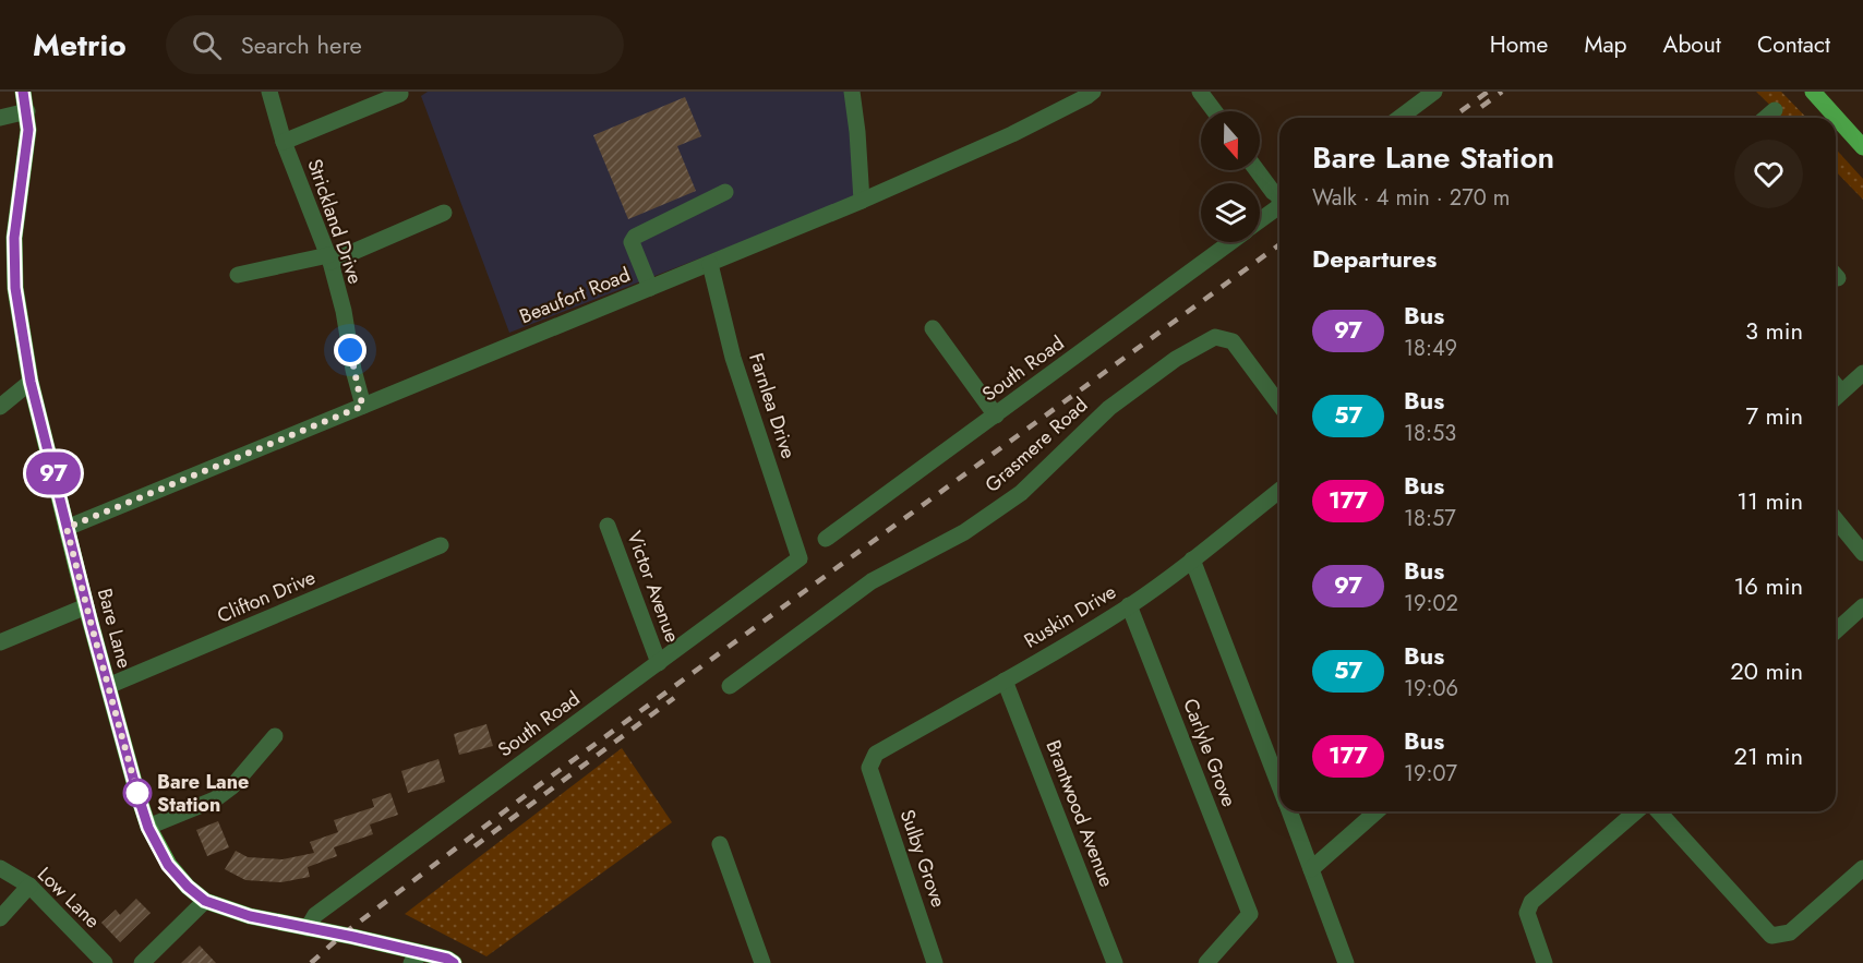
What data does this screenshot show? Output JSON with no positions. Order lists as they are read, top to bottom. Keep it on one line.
{"streets":{"main road":["Bare Lane"],"street":["Strickland Drive","Beaufort Road","South Road","Farnlea Drive","Grasmere Road","Victor Avenue","Clifton Drive","Ruskin Drive","Carlyle Grove","Brantwood Avenue","Sulby Grove","Low Lane"]},"crossings":[["Strickland Drive","Beaufort Road"],["Beaufort Road","Farnlea Drive"],["Beaufort Road","Bare Lane"],["South Road","Farnlea Drive"],["South Road","Victor Avenue"],["South Road","Bare Lane"],["Clifton Drive","Bare Lane"],["Ruskin Drive","Carlyle Grove"],["Ruskin Drive","Brantwood Avenue"],["Ruskin Drive","Sulby Grove"]],"places":["Bare Lane Station"],"lines":["bus line 97"],"north":"bottom","page":{"header":"Metrio","search":"Search here","nav":["Home","Map","About","Contact"],"on_map":"97","heading":[["Bare Lane Station","Walk · 4 min · 270 m"],"Departures"],"list":[{"mark":"97","name":"Bus","note":"18:49","value":"3 min"},{"mark":"57","name":"Bus","note":"18:53","value":"7 min"},{"mark":"177","name":"Bus","note":"18:57","value":"11 min"},{"mark":"97","name":"Bus","note":"19:02","value":"16 min"},{"mark":"57","name":"Bus","note":"19:06","value":"20 min"},{"mark":"177","name":"Bus","note":"19:07","value":"21 min"}]}}
